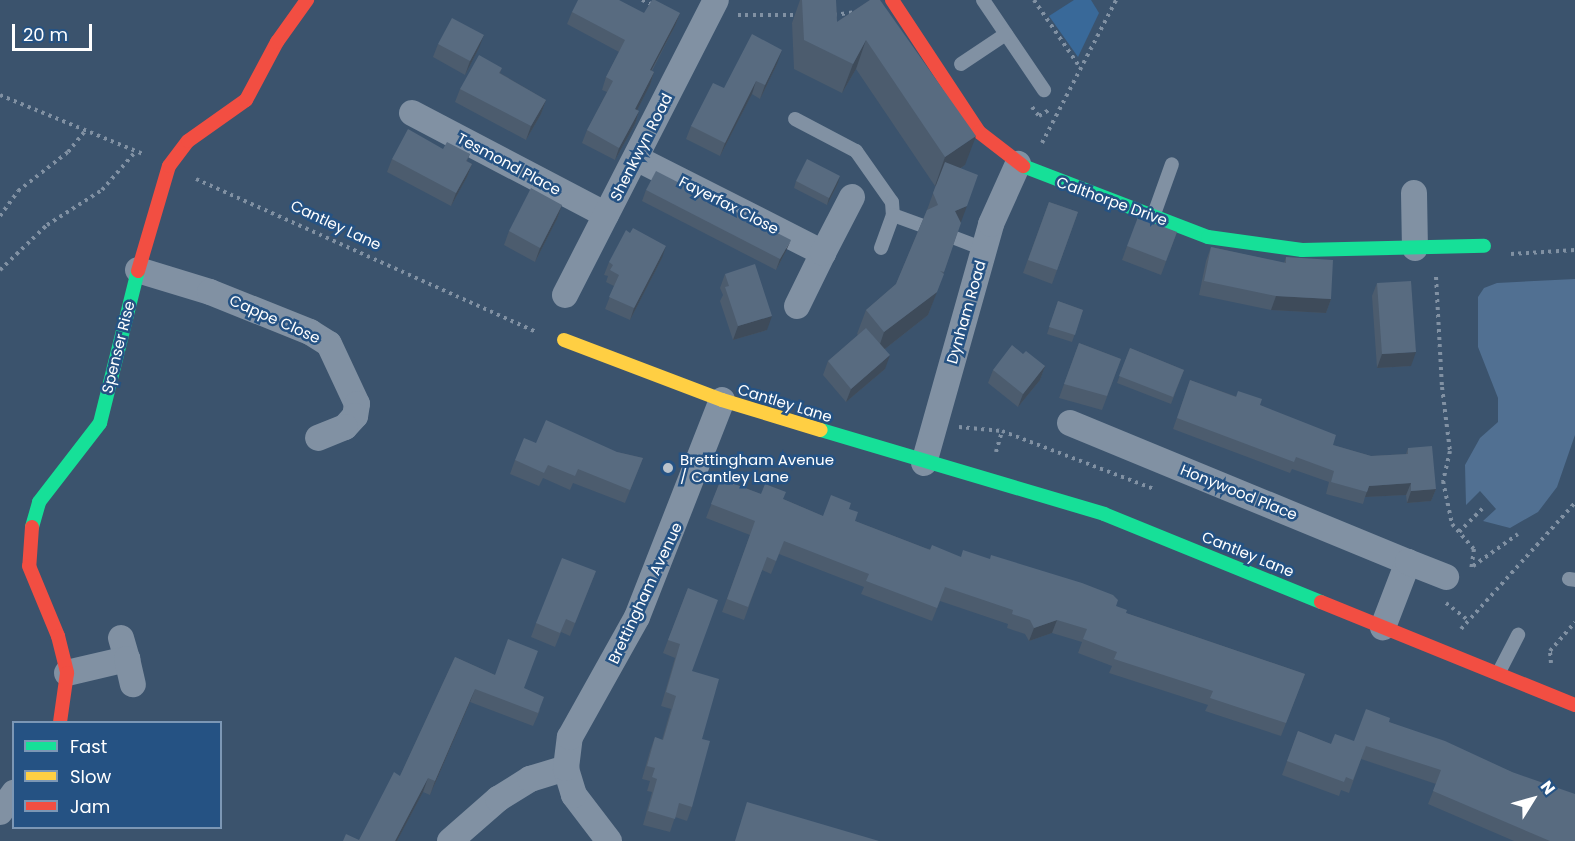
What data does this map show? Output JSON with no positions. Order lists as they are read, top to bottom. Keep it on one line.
{"streets":{"street":["Shenkwyn Road","Tesmond Place","Calthorpe Drive","Fayerfax Close","Cantley Lane","Dynham Road","Cappe Close","Spenser Rise","Honywood Place","Brettingham Avenue"]},"crossings":[["Shenkwyn Road","Tesmond Place"],["Shenkwyn Road","Fayerfax Close"],["Calthorpe Drive","Dynham Road"],["Cantley Lane","Dynham Road"],["Cantley Lane","Spenser Rise"],["Cantley Lane","Brettingham Avenue"],["Cappe Close","Spenser Rise"]],"places":["Brettingham Avenue / Cantley Lane"],"legend":["Fast","Slow","Jam"],"scale_bar":"20 m","north":"top right"}
